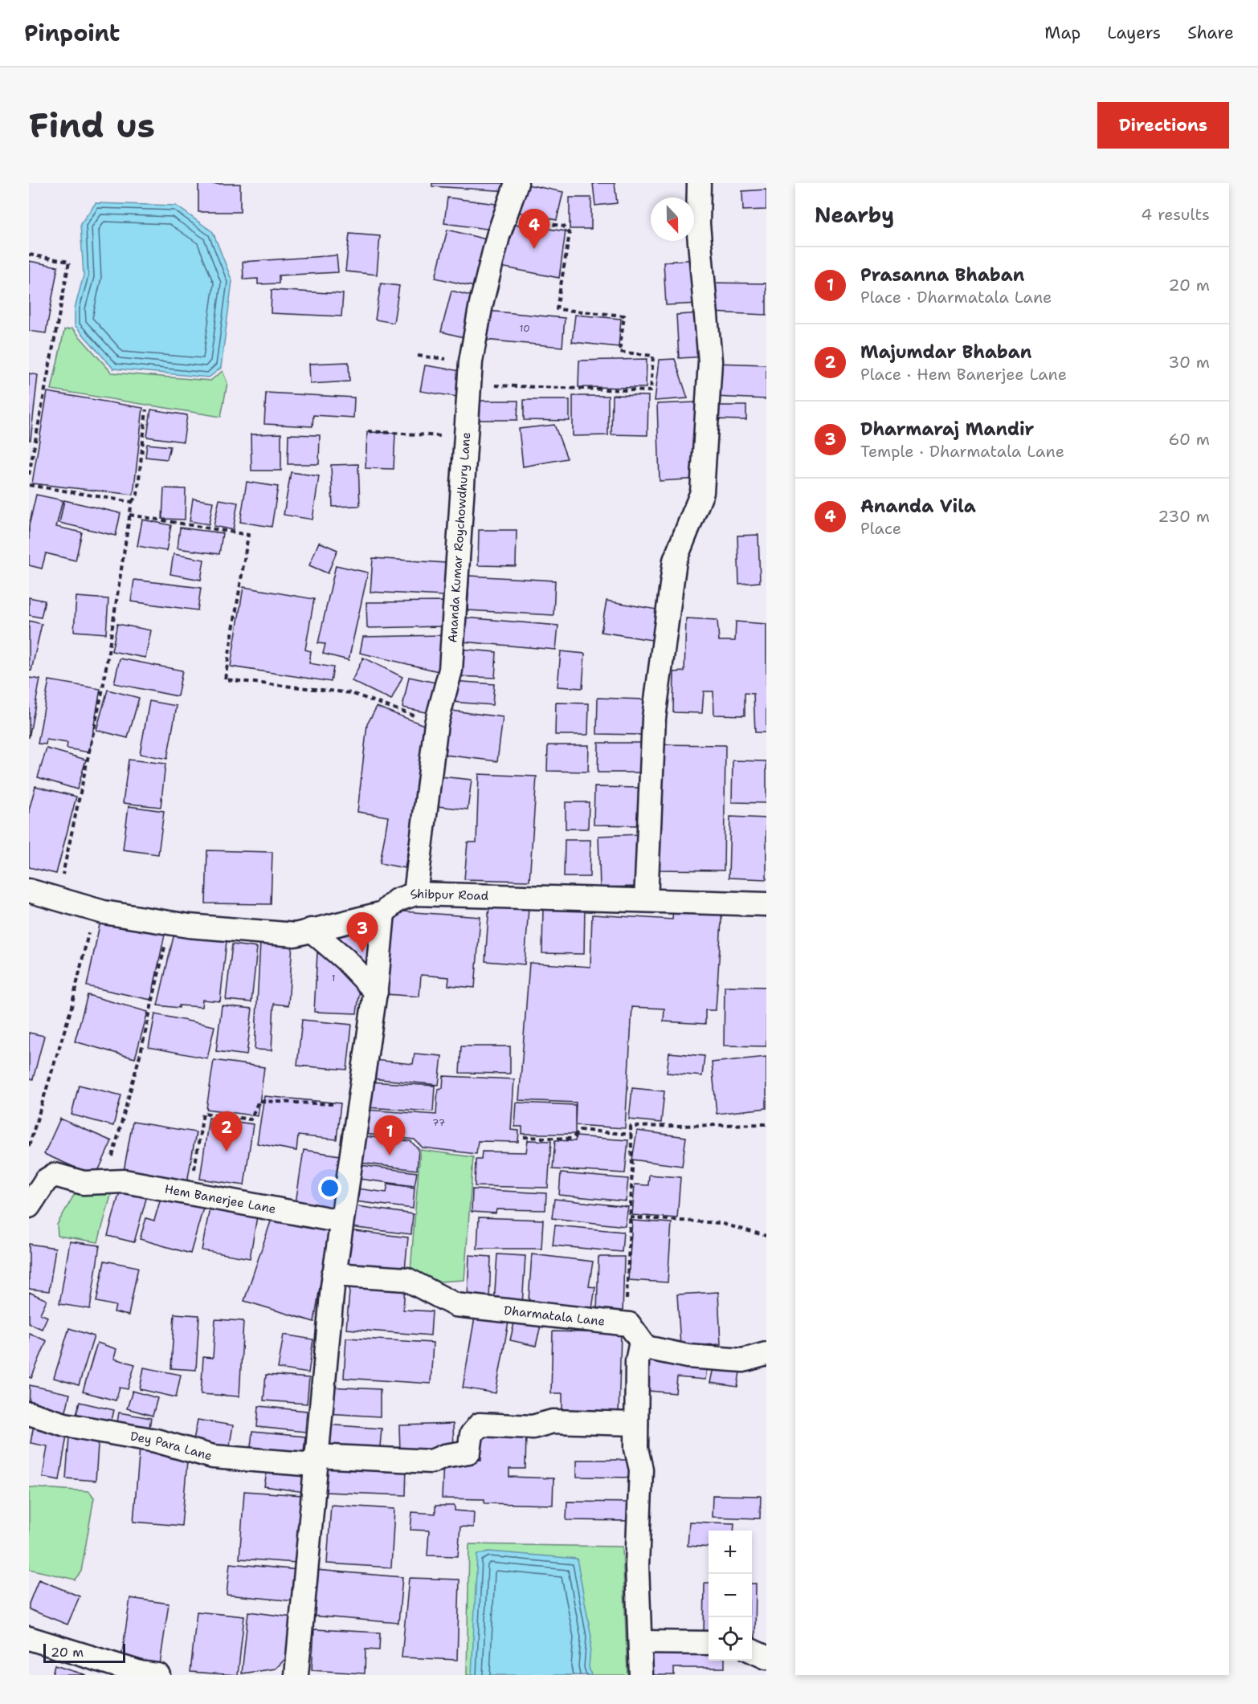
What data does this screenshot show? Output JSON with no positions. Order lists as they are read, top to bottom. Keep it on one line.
{"streets":{"street":["Ananda Kumar Roychowdhury Lane","Shibpur Road","Hem Banerjee Lane","Dharmatala Lane","Dey Para Lane"]},"crossings":[["Ananda Kumar Roychowdhury Lane","Shibpur Road"]],"house_numbers":["10","1","77"],"scale_bar":"20 m","north":"bottom","page":{"header":"Pinpoint","nav":["Map","Layers","Share"],"buttons":"Directions","title":"Find us","heading":["Nearby","4 results"],"pins":["4","3","2","1"],"list":[{"mark":"1","name":"Prasanna Bhaban","note":"Place · Dharmatala Lane","value":"20 m"},{"mark":"2","name":"Majumdar Bhaban","note":"Place · Hem Banerjee Lane","value":"30 m"},{"mark":"3","name":"Dharmaraj Mandir","note":"Temple · Dharmatala Lane","value":"60 m"},{"mark":"4","name":"Ananda Vila","note":"Place","value":"230 m"}],"map_buttons":["+","−"],"scale":"20 m"}}
